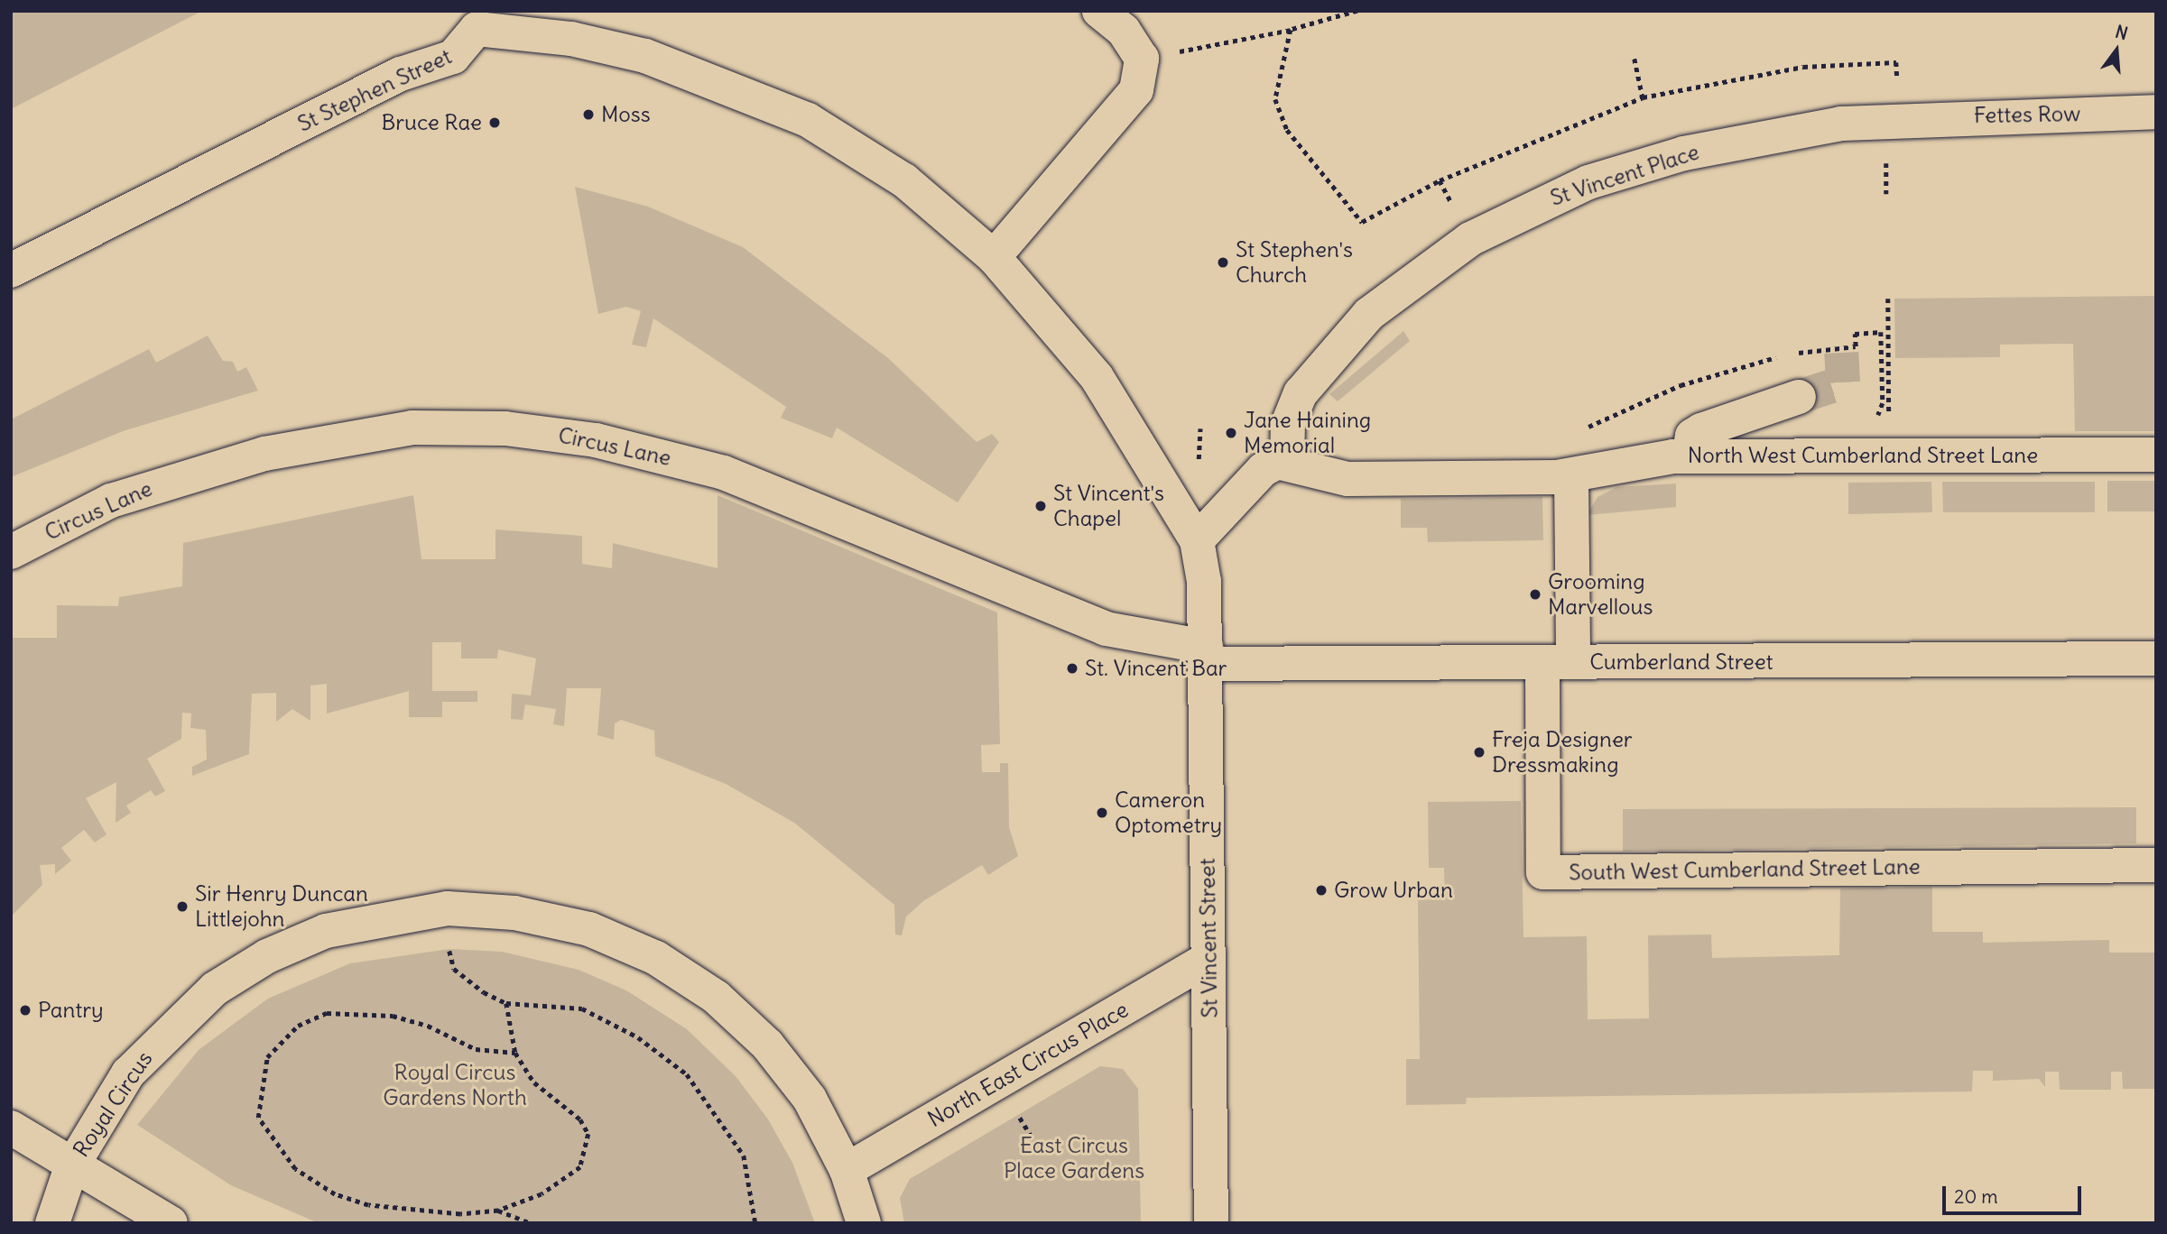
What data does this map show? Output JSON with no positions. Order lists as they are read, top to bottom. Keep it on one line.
{"streets":{"street":["St Stephen Street","Fettes Row","St Vincent Place","Circus Lane","North West Cumberland Street Lane","Cumberland Street","South West Cumberland Street Lane","St Vincent Street","North East Circus Place","Royal Circus"]},"crossings":[["St Stephen Street","St Vincent Street"],["Fettes Row","St Vincent Place"],["St Vincent Place","North West Cumberland Street Lane"],["Circus Lane","Cumberland Street"],["Circus Lane","St Vincent Street"],["Cumberland Street","South West Cumberland Street Lane"],["Cumberland Street","St Vincent Street"],["St Vincent Street","North East Circus Place"],["North East Circus Place","Royal Circus"]],"parks":["Royal Circus Gardens North","East Circus Place Gardens"],"places":["Moss","Bruce Rae","St Stephen's Church","Jane Haining Memorial","St Vincent's Chapel","Grooming Marvellous","St. Vincent Bar","Freja Designer Dressmaking","Cameron Optometry","Grow Urban","Sir Henry Duncan Littlejohn","Pantry"],"scale_bar":"20 m","north":"top"}
